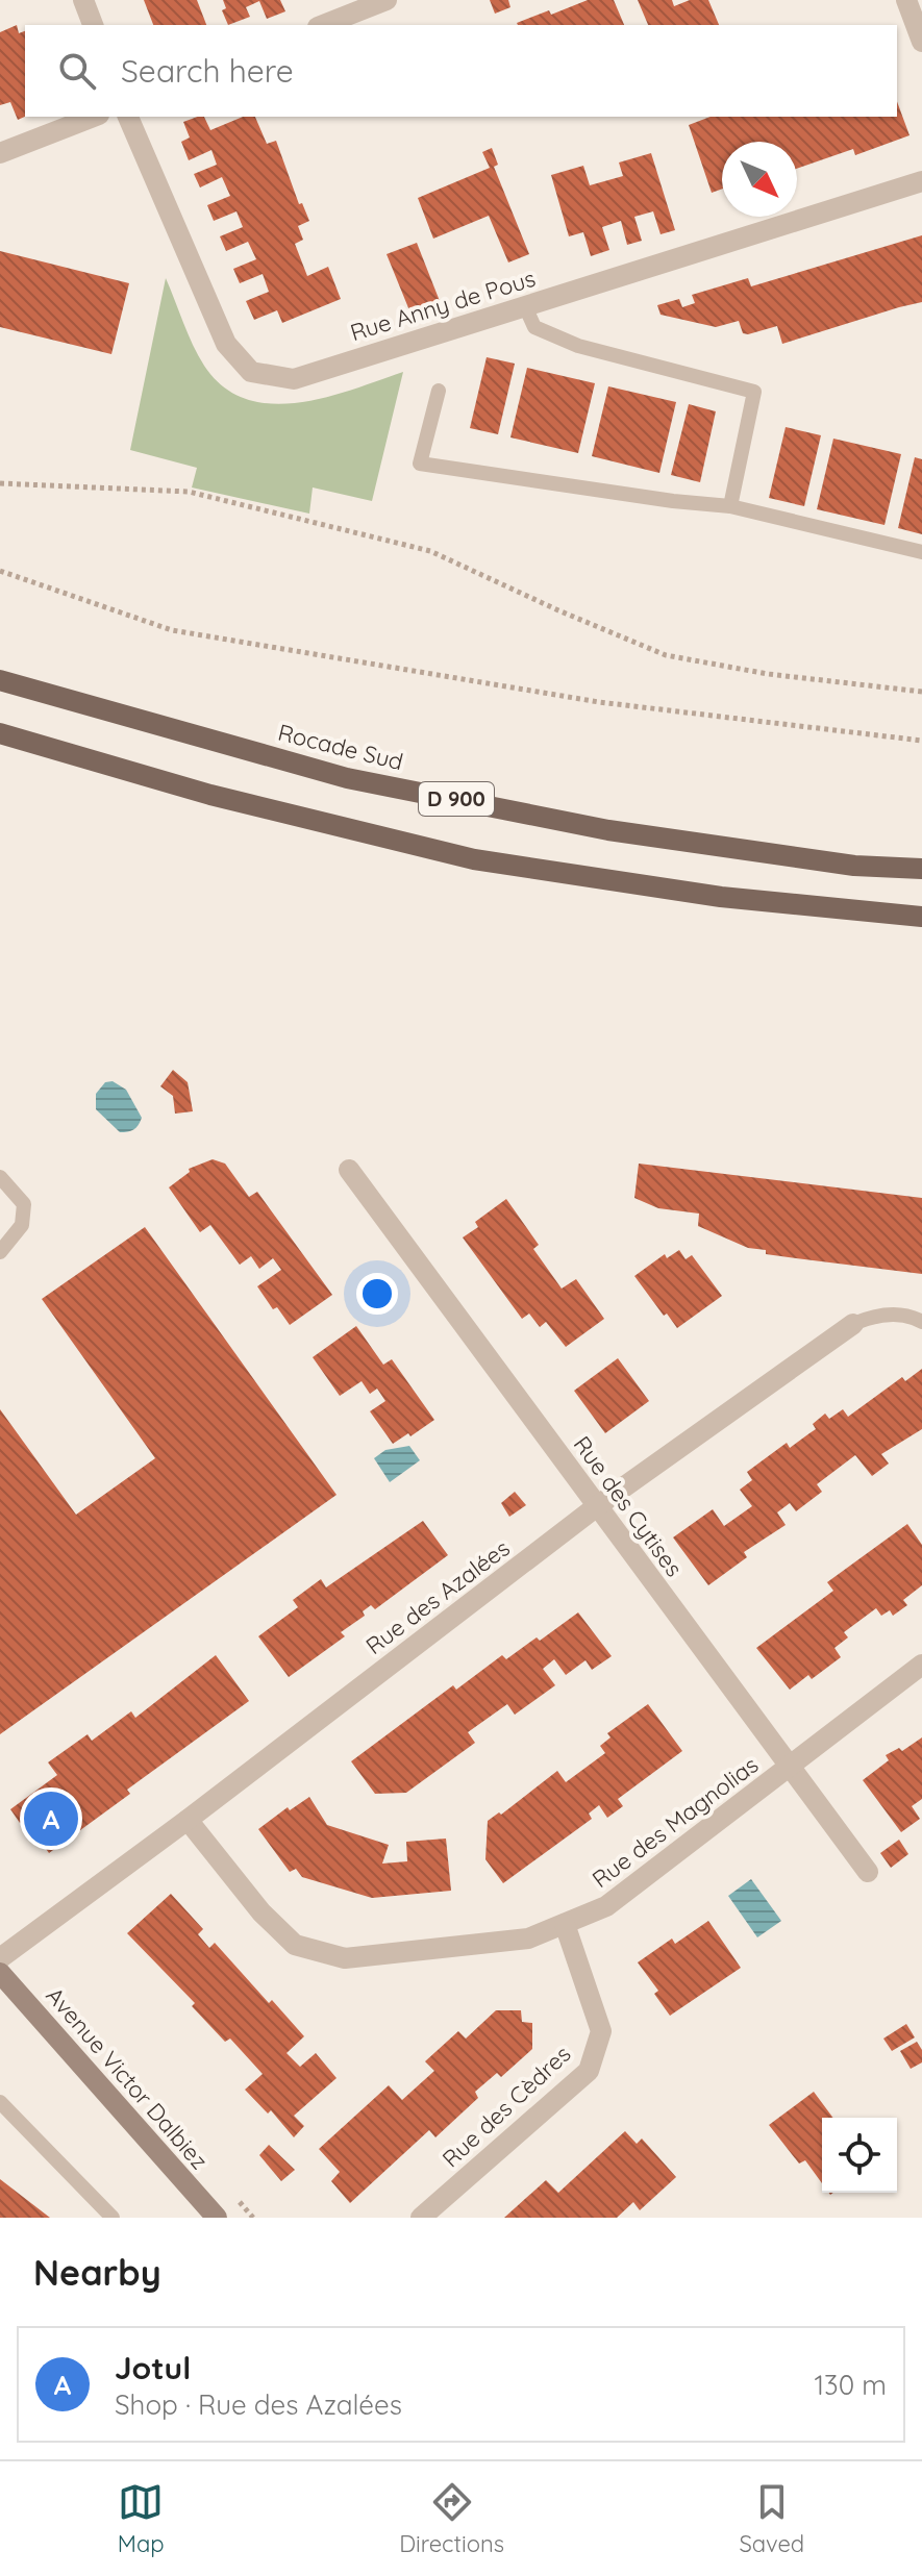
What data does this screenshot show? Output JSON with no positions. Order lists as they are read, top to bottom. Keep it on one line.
{"streets":{"main road":["Rocade Sud","D 900"],"street":["Rue Anny de Pous","Rue des Cytises","Rue des Azalées","Rue des Magnolias","Avenue Victor Dalbiez","Rue des Cèdres"]},"crossings":[["Rue des Cytises","Rue des Azalées"],["Rue des Cytises","Rue des Magnolias"],["Rue des Azalées","Rue des Magnolias"],["Rue des Magnolias","Rue des Cèdres"]],"north":"bottom right","page":{"search":"Search here","pins":"A","heading":"Nearby","list":[{"mark":"A","name":"Jotul","note":"Shop · Rue des Azalées","value":"130 m"}],"nav":["Map","Directions","Saved"]}}
